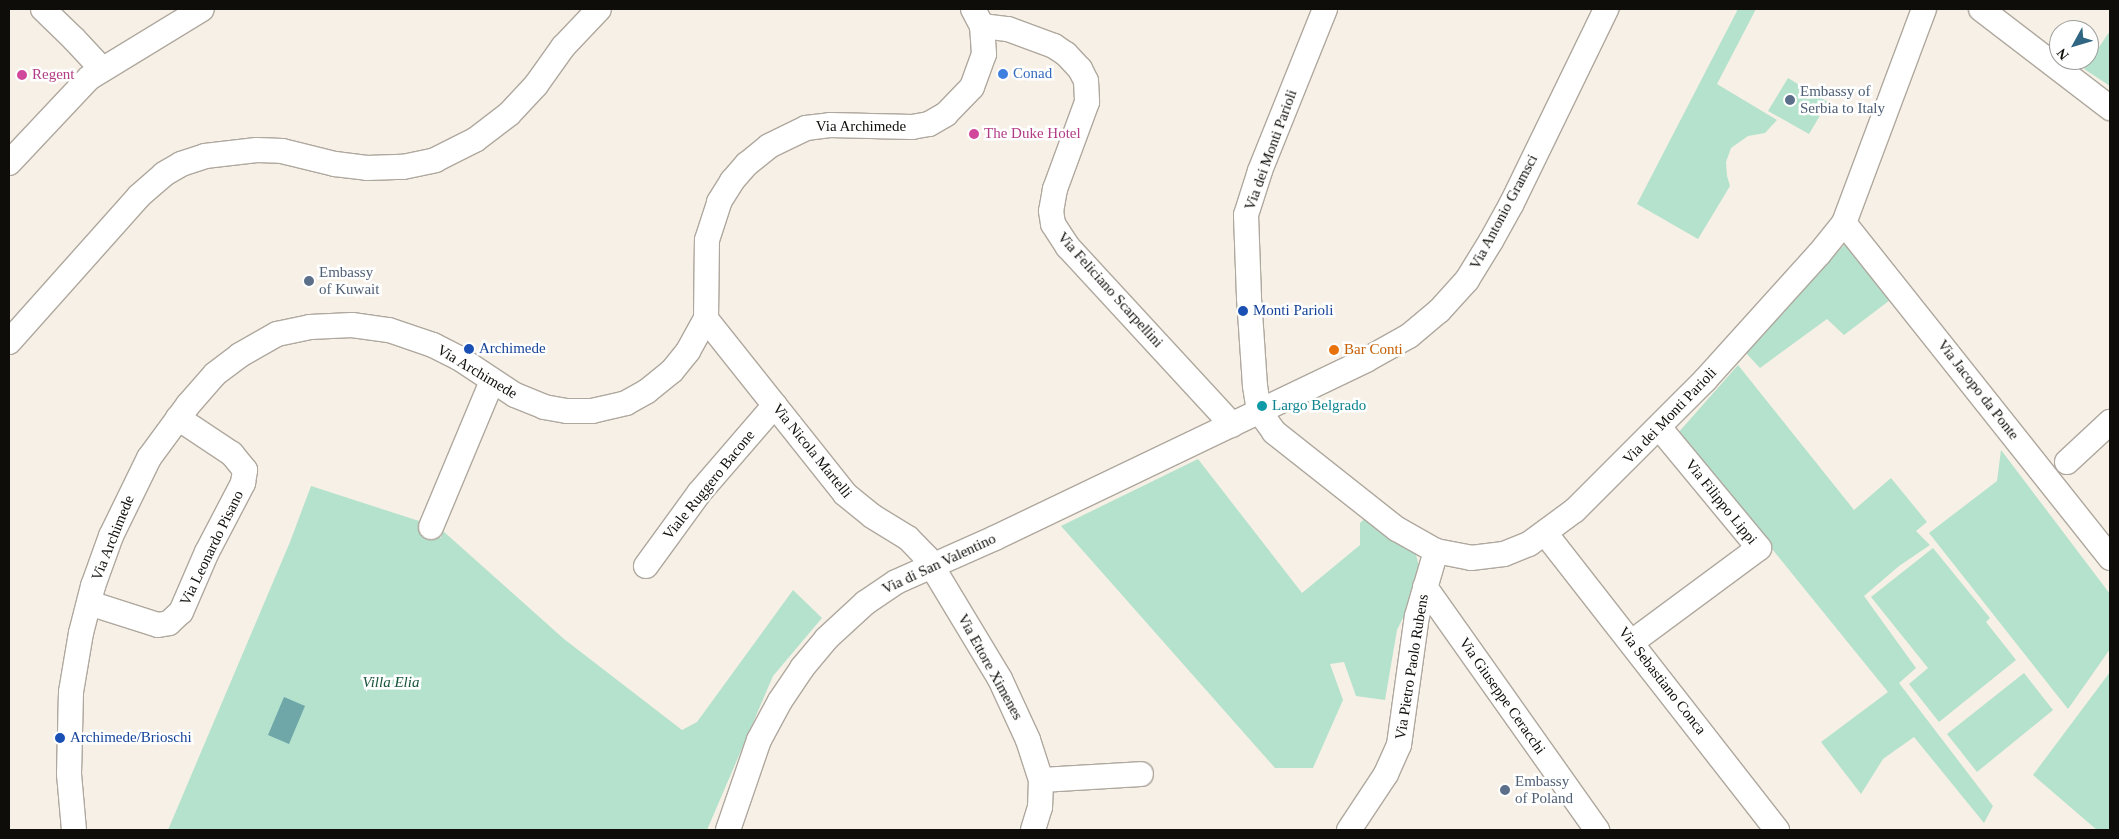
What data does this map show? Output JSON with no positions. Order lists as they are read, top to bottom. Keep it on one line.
{"streets":{"street":["Via Archimede","Via dei Monti Parioli","Via Antonio Gramsci","Via Feliciano Scarpellini","Via Jacopo da Ponte","Via Nicola Martelli","Viale Ruggero Bacone","Via Filippo Lippi","Via Leonardo Pisano","Via di San Valentino","Via Ettore Ximenes","Via Pietro Paolo Rubens","Via Sebastiano Conca","Via Giuseppe Ceracchi"]},"crossings":[["Via Archimede","Via Feliciano Scarpellini"],["Via Archimede","Via Nicola Martelli"],["Via Archimede","Via Leonardo Pisano"],["Via dei Monti Parioli","Via Antonio Gramsci"],["Via dei Monti Parioli","Via Jacopo da Ponte"],["Via dei Monti Parioli","Via Filippo Lippi"],["Via dei Monti Parioli","Via Pietro Paolo Rubens"],["Via dei Monti Parioli","Via Sebastiano Conca"],["Via Feliciano Scarpellini","Via di San Valentino"],["Via Nicola Martelli","Viale Ruggero Bacone"],["Via Nicola Martelli","Via di San Valentino"],["Via Nicola Martelli","Via Ettore Ximenes"],["Via Filippo Lippi","Via Sebastiano Conca"],["Via di San Valentino","Via Ettore Ximenes"],["Via Pietro Paolo Rubens","Via Giuseppe Ceracchi"]],"parks":["Villa Elia"],"places":["Conad","Regent","Embassy of Serbia to Italy","The Duke Hotel","Embassy of Kuwait","Monti Parioli","Archimede","Bar Conti","Largo Belgrado","Archimede/Brioschi","Embassy of Poland"],"north":"bottom left"}
